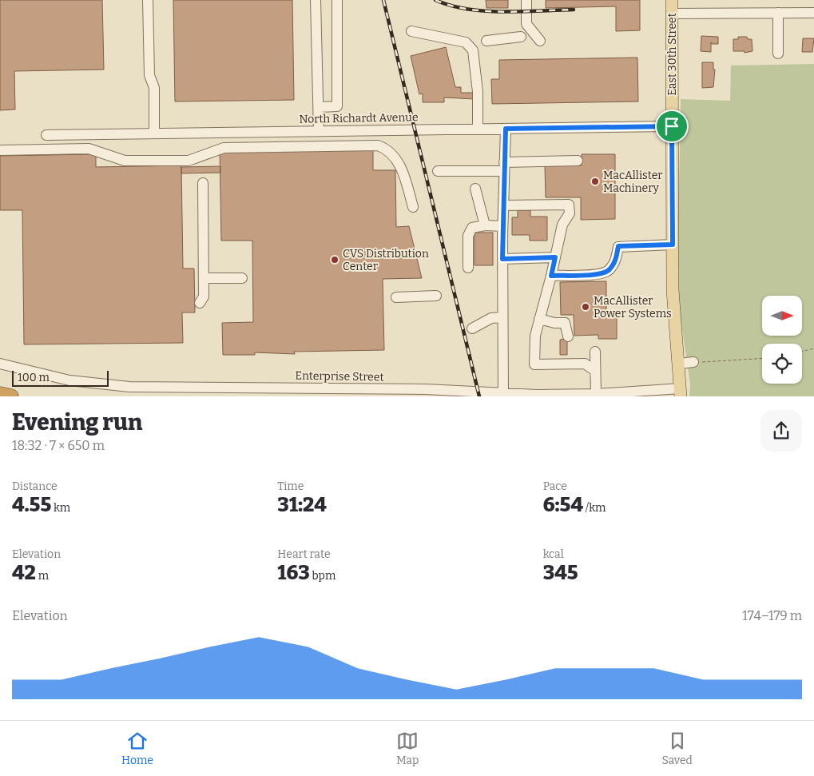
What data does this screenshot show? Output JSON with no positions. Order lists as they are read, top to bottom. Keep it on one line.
{"streets":{"main road":["East 30th Street"],"street":["North Richardt Avenue","Enterprise Street"]},"crossings":[["East 30th Street","North Richardt Avenue"],["East 30th Street","Enterprise Street"]],"places":["MacAllister Machinery","CVS Distribution Center","MacAllister Power Systems"],"scale_bar":"100 m","north":"right","page":{"scale":"100 m","heading":["Evening run","18:32 · 7 × 650 m"],"stats":[["Distance","4.55 km"],["Time","31:24"],["Pace","6:54 /km"],["Elevation","42 m"],["Heart rate","163 bpm"],["kcal","345"]],"chart":["Elevation","174–179 m"],"tabs":["Home","Map","Saved"]}}
